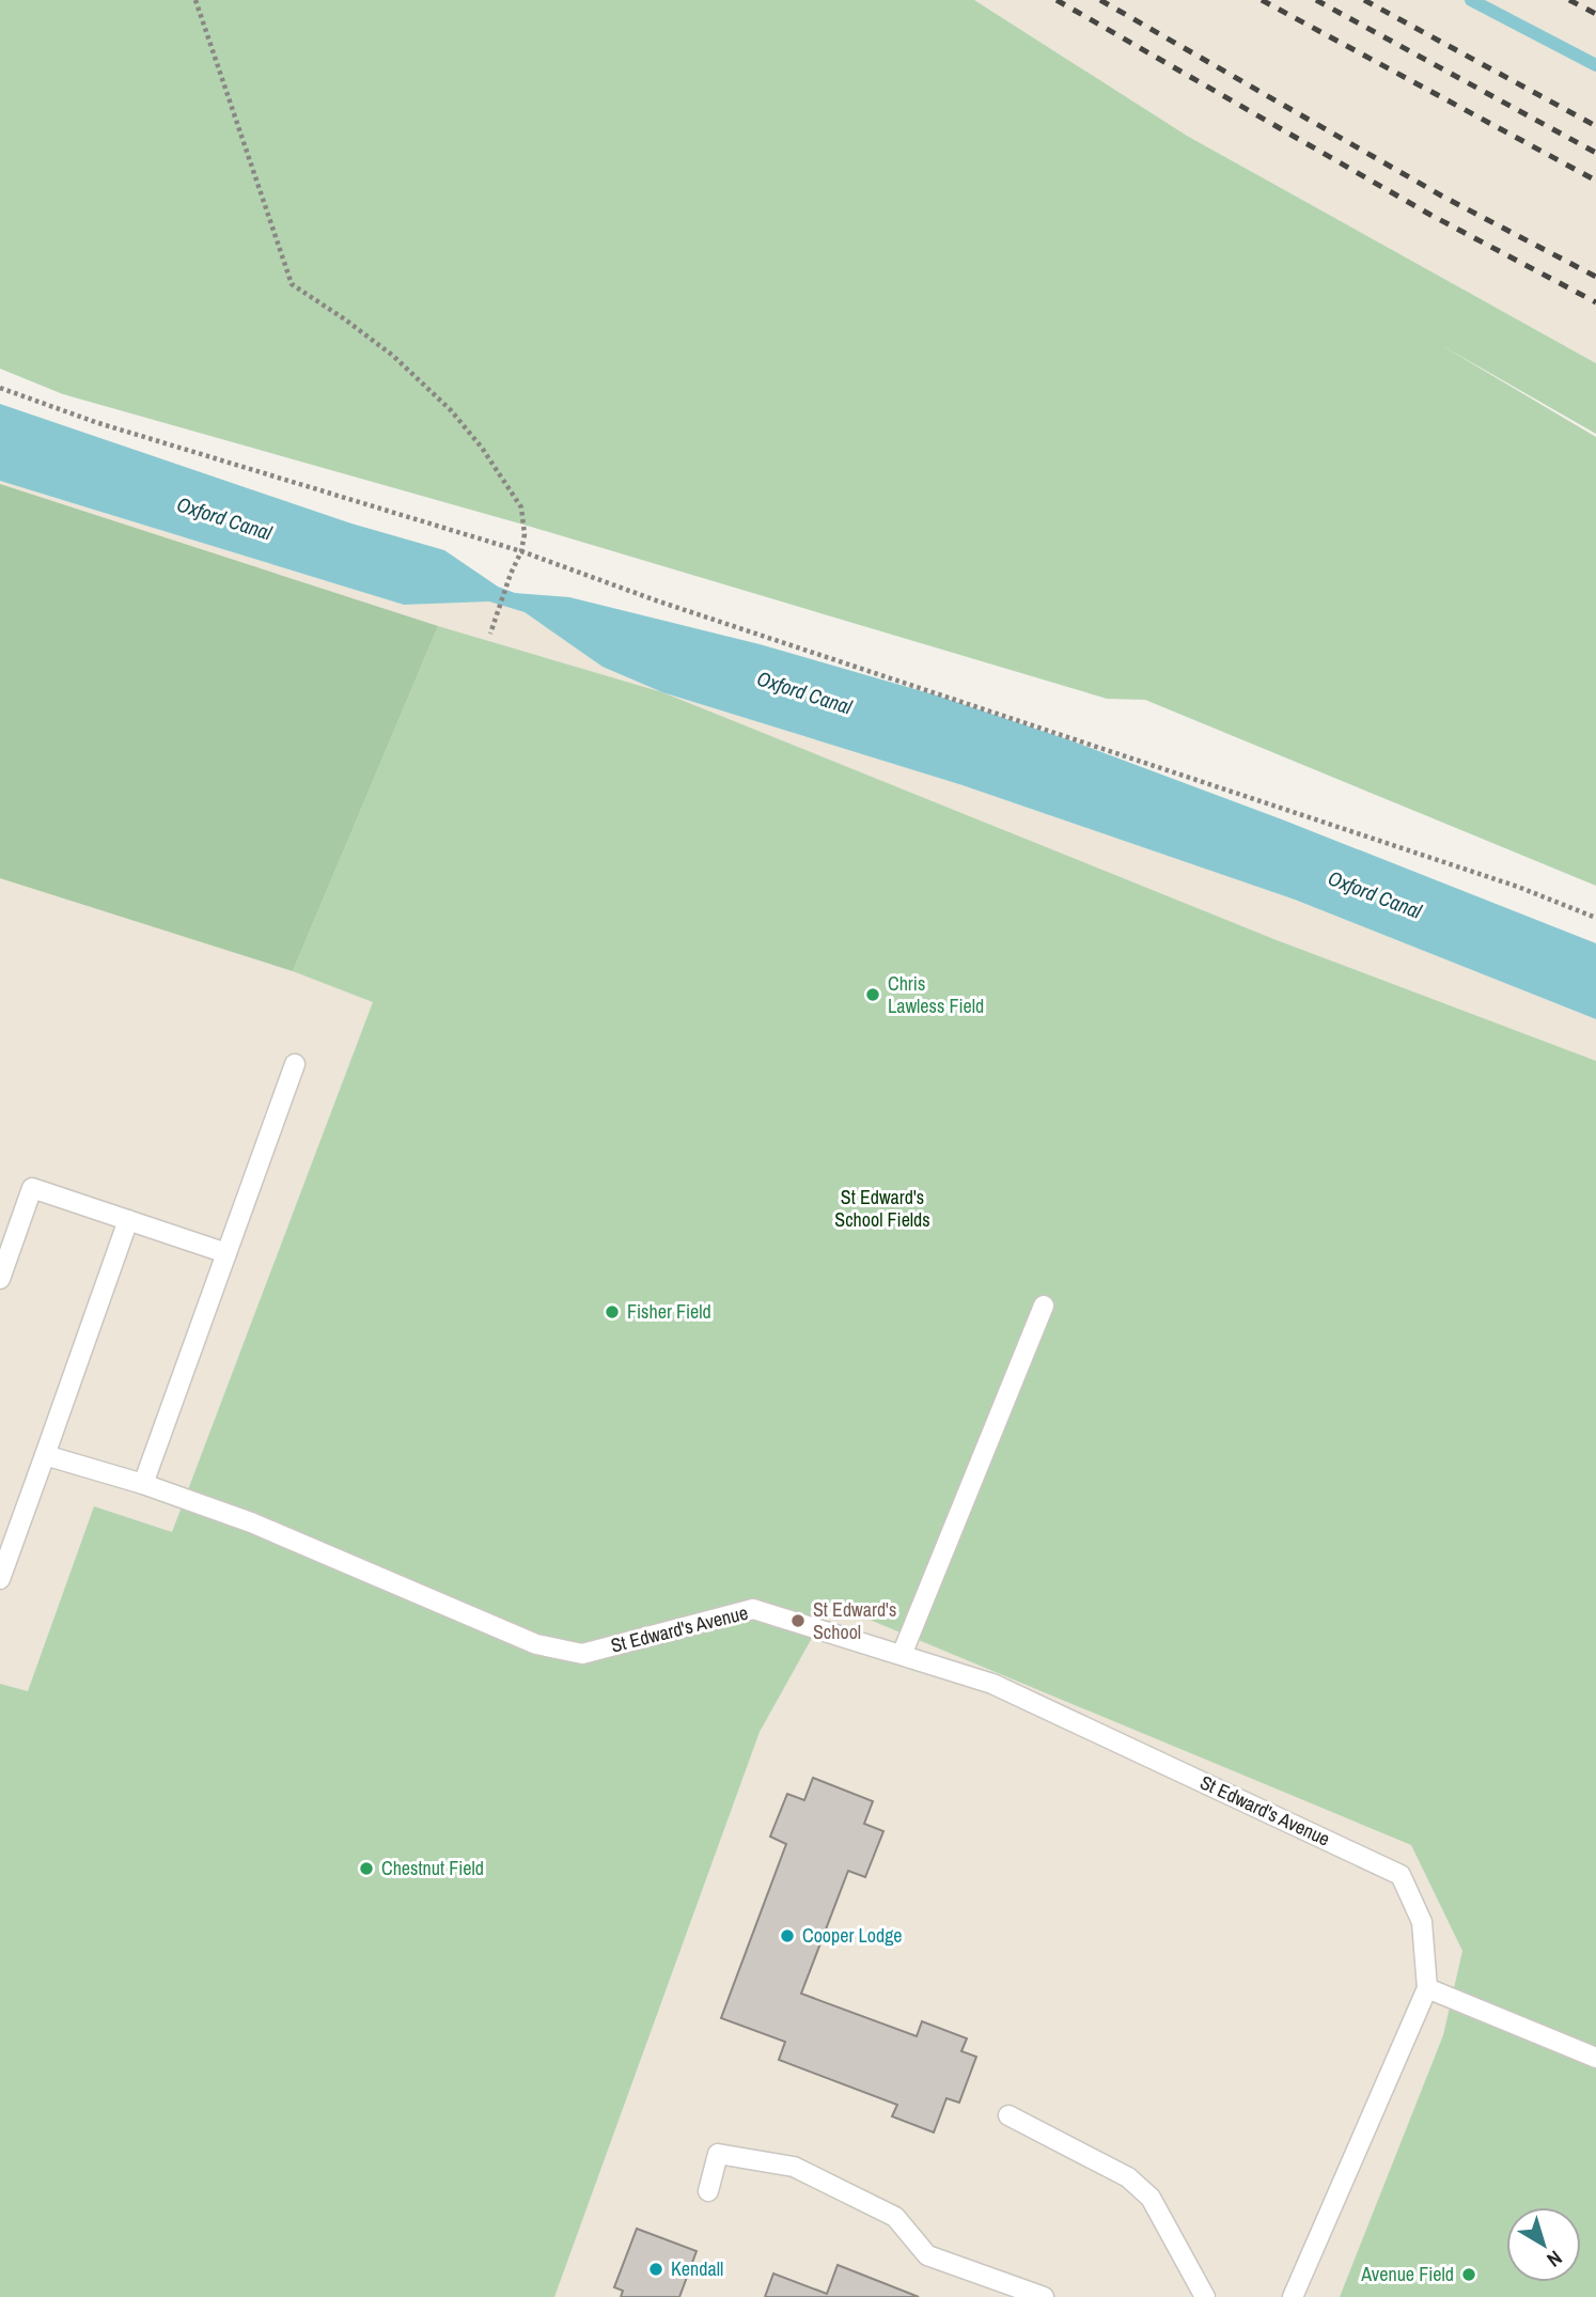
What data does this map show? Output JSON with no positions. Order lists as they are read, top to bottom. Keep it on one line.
{"streets":{"lane":["St Edward's Avenue"]},"water":["Oxford Canal"],"parks":["St Edward's School Fields"],"places":["Chris Lawless Field","Fisher Field","St Edward's School","Chestnut Field","Cooper Lodge","Kendall","Avenue Field"],"north":"bottom right"}
